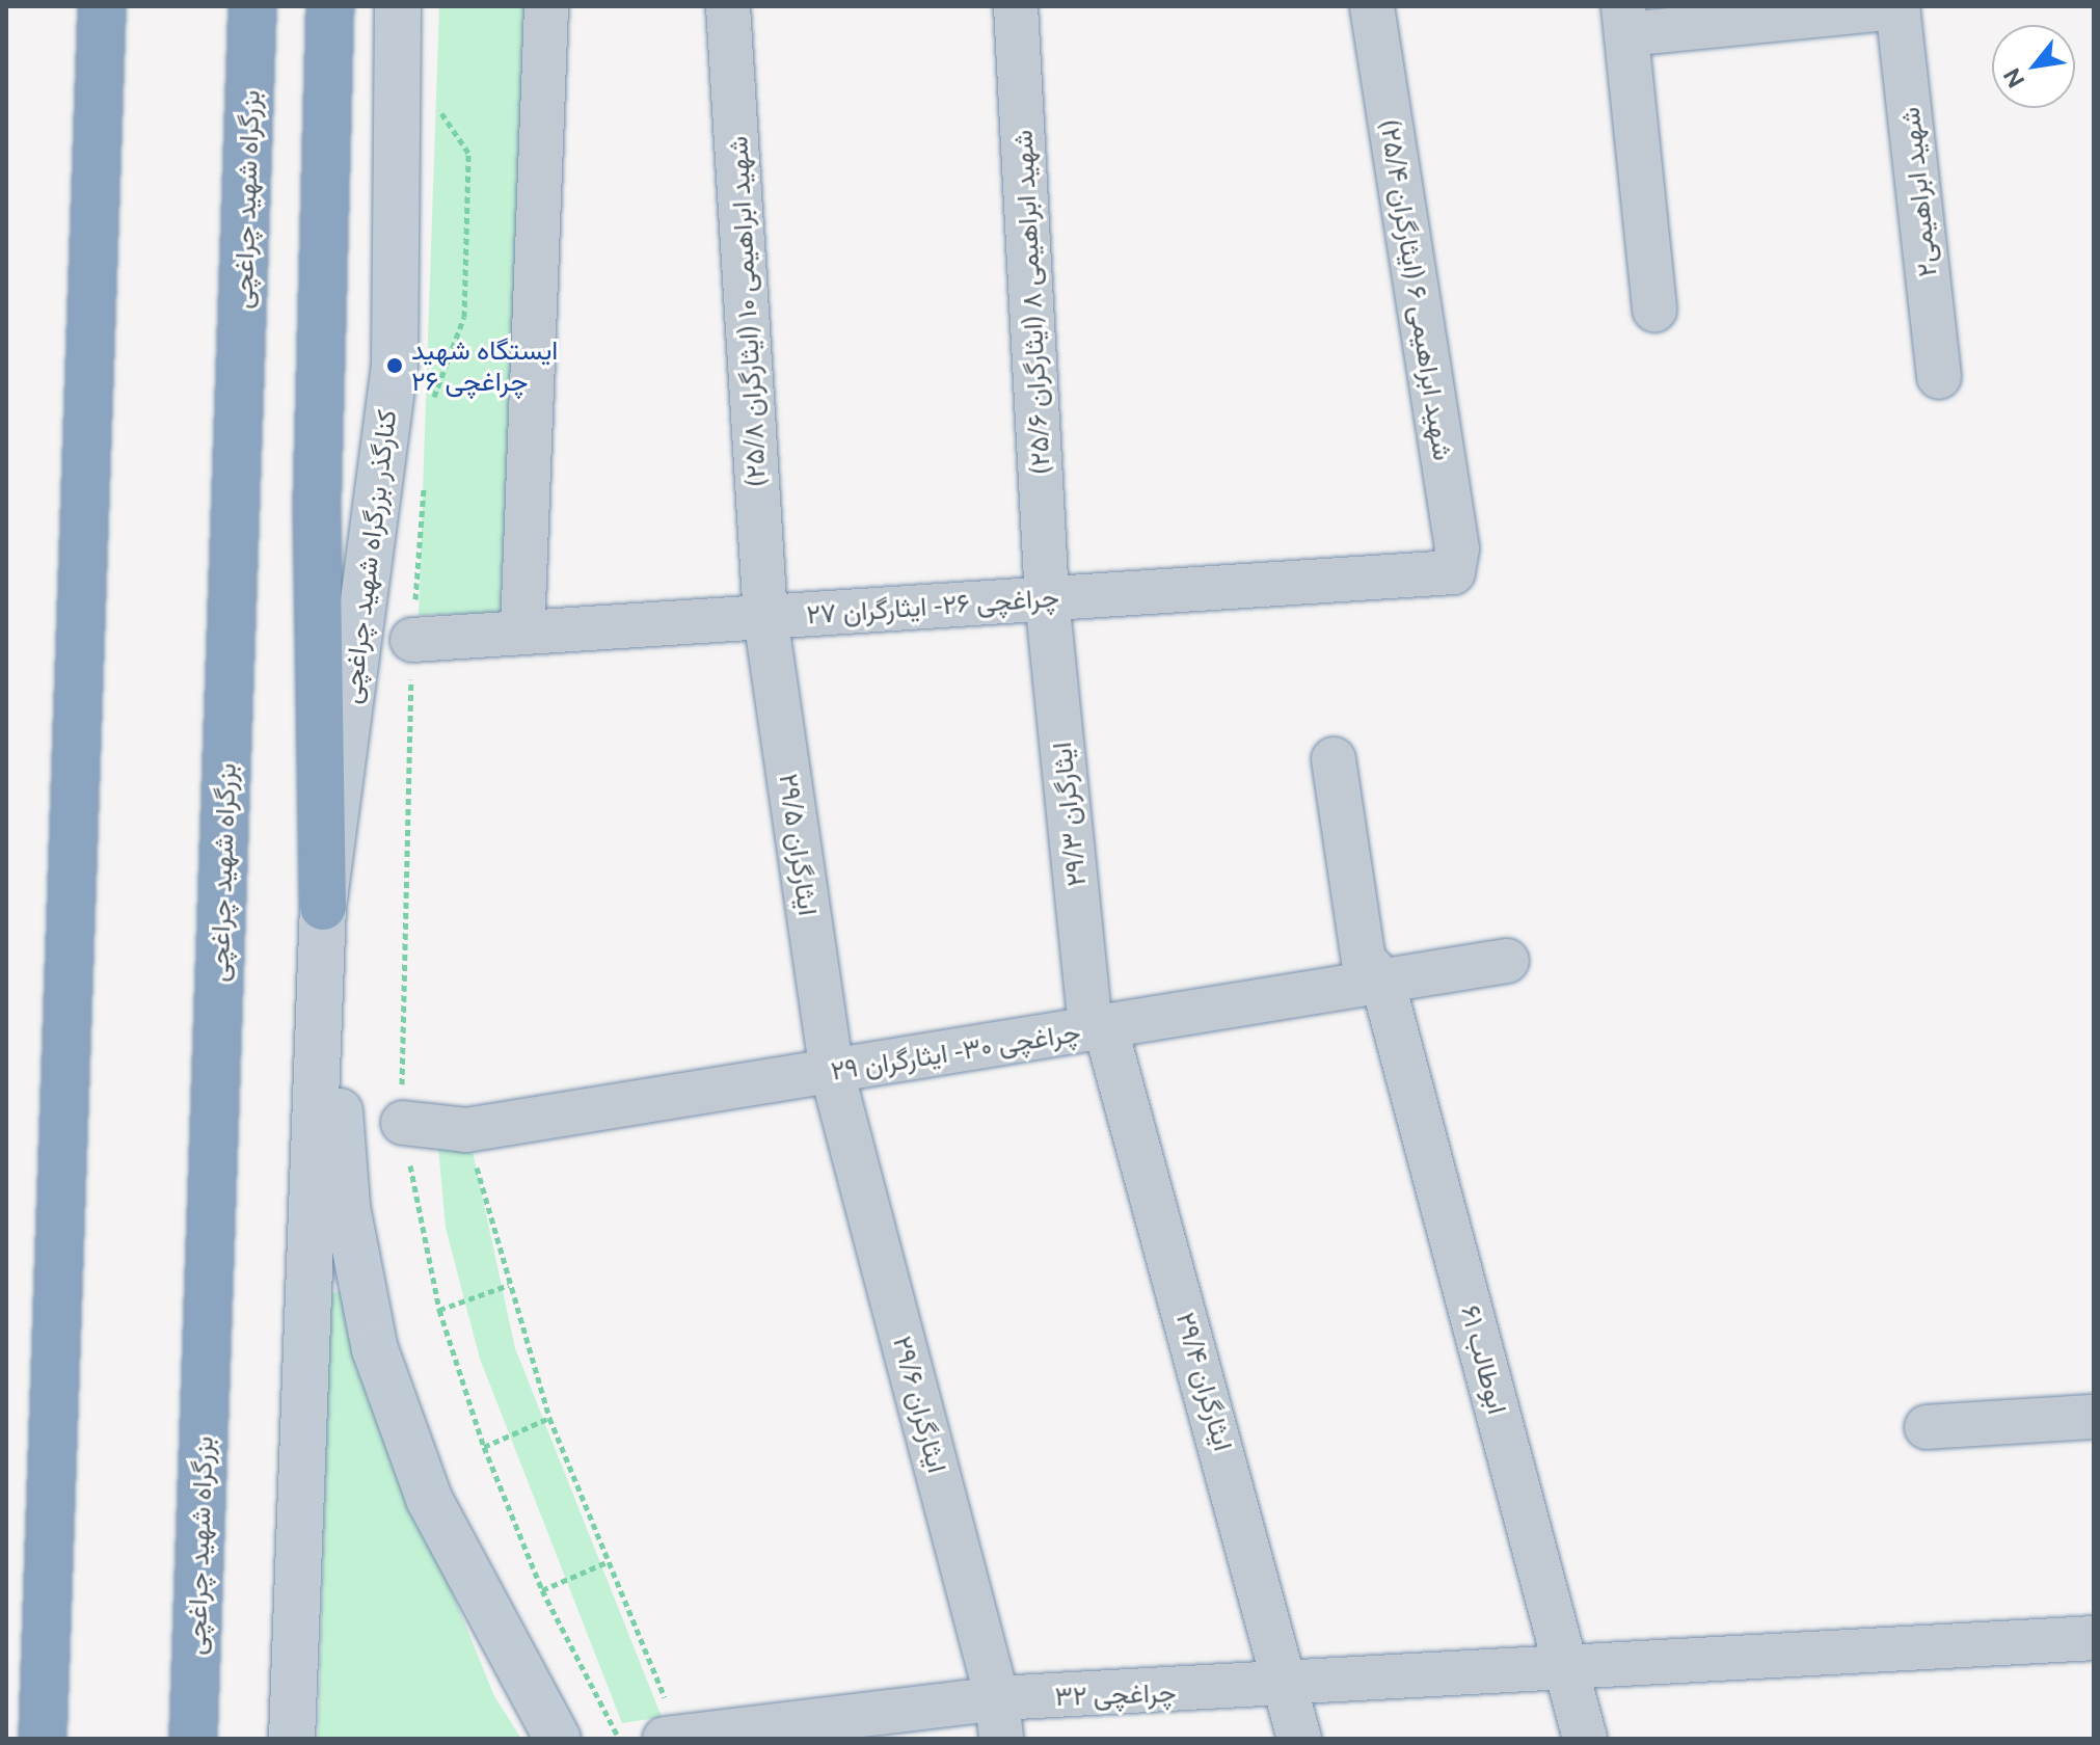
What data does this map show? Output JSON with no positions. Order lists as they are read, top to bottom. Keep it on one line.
{"streets":{"highway":["بزرگراه شهید چراغچی"],"main road":["کنارگذر بزرگراه شهید چراغچی"],"street":["شهید ابراهیمی۲","شهید ابراهیمی ۶ (ایثارگران ۲۵/۴)","شهید ابراهیمی ۸ (ایثارگران ۲۵/۶)","شهید ابراهیمی ۱۰ (ایثارگران ۲۵/۸)","چراغچی ۲۶ - ایثارگران ۲۷","ایثارگران ۲۹/۳","ایثارگران ۲۹/۵","چراغچی ۳۰ - ایثارگران ۲۹","ابوطالب ۶۱","ایثارگران ۲۹/۴","ایثارگران ۲۹/۶","چراغچی ۳۲"]},"crossings":[["شهید ابراهیمی ۶ (ایثارگران ۲۵/۴)","چراغچی ۲۶ - ایثارگران ۲۷"],["شهید ابراهیمی ۸ (ایثارگران ۲۵/۶)","چراغچی ۲۶ - ایثارگران ۲۷"],["شهید ابراهیمی ۸ (ایثارگران ۲۵/۶)","ایثارگران ۲۹/۳"],["شهید ابراهیمی ۱۰ (ایثارگران ۲۵/۸)","چراغچی ۲۶ - ایثارگران ۲۷"],["شهید ابراهیمی ۱۰ (ایثارگران ۲۵/۸)","ایثارگران ۲۹/۵"],["چراغچی ۲۶ - ایثارگران ۲۷","ایثارگران ۲۹/۳"],["چراغچی ۲۶ - ایثارگران ۲۷","ایثارگران ۲۹/۵"],["ایثارگران ۲۹/۳","چراغچی ۳۰ - ایثارگران ۲۹"],["ایثارگران ۲۹/۳","ایثارگران ۲۹/۴"],["ایثارگران ۲۹/۵","چراغچی ۳۰ - ایثارگران ۲۹"],["ایثارگران ۲۹/۵","ایثارگران ۲۹/۶"],["چراغچی ۳۰ - ایثارگران ۲۹","ابوطالب ۶۱"],["چراغچی ۳۰ - ایثارگران ۲۹","ایثارگران ۲۹/۴"],["چراغچی ۳۰ - ایثارگران ۲۹","ایثارگران ۲۹/۶"],["ابوطالب ۶۱","چراغچی ۳۲"],["ایثارگران ۲۹/۴","چراغچی ۳۲"],["ایثارگران ۲۹/۶","چراغچی ۳۲"]],"places":["ایستگاه شهید چراغچی ۲۶"],"north":"bottom left"}
